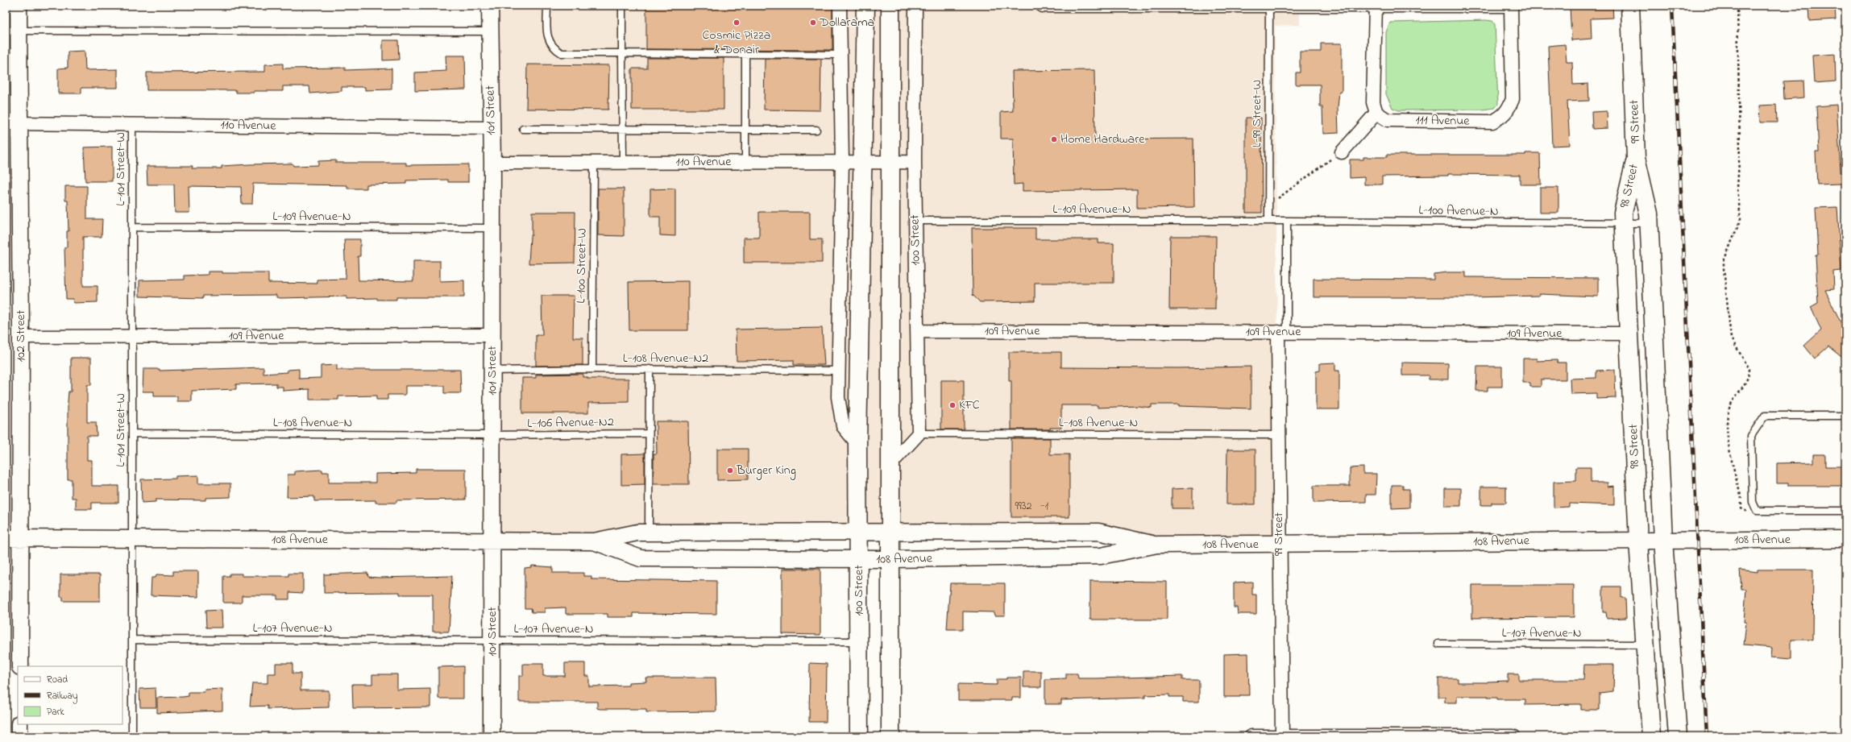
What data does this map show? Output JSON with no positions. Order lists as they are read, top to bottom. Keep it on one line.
{"streets":{"main road":["99 Street","98 Street","100 Street"],"street":["101 Street","111 Avenue","110 Avenue","109 Avenue","102 Street","108 Avenue"],"lane":["L-99 Street-W","L-101 Street-W","L-109 Avenue-N","L-100 Avenue-N","L-100 Street-W","L-108 Avenue-N2","L-108 Avenue-N","L-106 Avenue-N2","L-107 Avenue-N"]},"crossings":[["101 Street","110 Avenue"],["101 Street","L-109 Avenue-N"],["101 Street","109 Avenue"],["101 Street","L-108 Avenue-N2"],["101 Street","L-108 Avenue-N"],["101 Street","L-106 Avenue-N2"],["101 Street","108 Avenue"],["101 Street","L-107 Avenue-N"],["L-99 Street-W","L-109 Avenue-N"],["L-99 Street-W","L-100 Avenue-N"],["99 Street","98 Street"],["99 Street","L-100 Avenue-N"],["99 Street","109 Avenue"],["99 Street","L-108 Avenue-N"],["99 Street","108 Avenue"],["110 Avenue","L-101 Street-W"],["110 Avenue","100 Street"],["110 Avenue","L-100 Street-W"],["110 Avenue","102 Street"],["L-101 Street-W","L-109 Avenue-N"],["L-101 Street-W","109 Avenue"],["L-101 Street-W","L-108 Avenue-N"],["L-101 Street-W","108 Avenue"],["L-101 Street-W","L-107 Avenue-N"],["98 Street","L-100 Avenue-N"],["98 Street","109 Avenue"],["98 Street","108 Avenue"],["98 Street","L-107 Avenue-N"],["L-109 Avenue-N","L-100 Avenue-N"],["L-109 Avenue-N","100 Street"],["100 Street","109 Avenue"],["100 Street","L-108 Avenue-N"],["100 Street","108 Avenue"],["100 Street","L-107 Avenue-N"],["L-100 Street-W","L-108 Avenue-N2"],["109 Avenue","102 Street"],["102 Street","108 Avenue"],["L-108 Avenue-N","L-106 Avenue-N2"]],"places":["Cosmic Pizza & Donair","Dollarama","Home Hardware","KFC","Burger King"],"house_numbers":["9932","-1"],"legend":["Road","Railway","Park"]}
